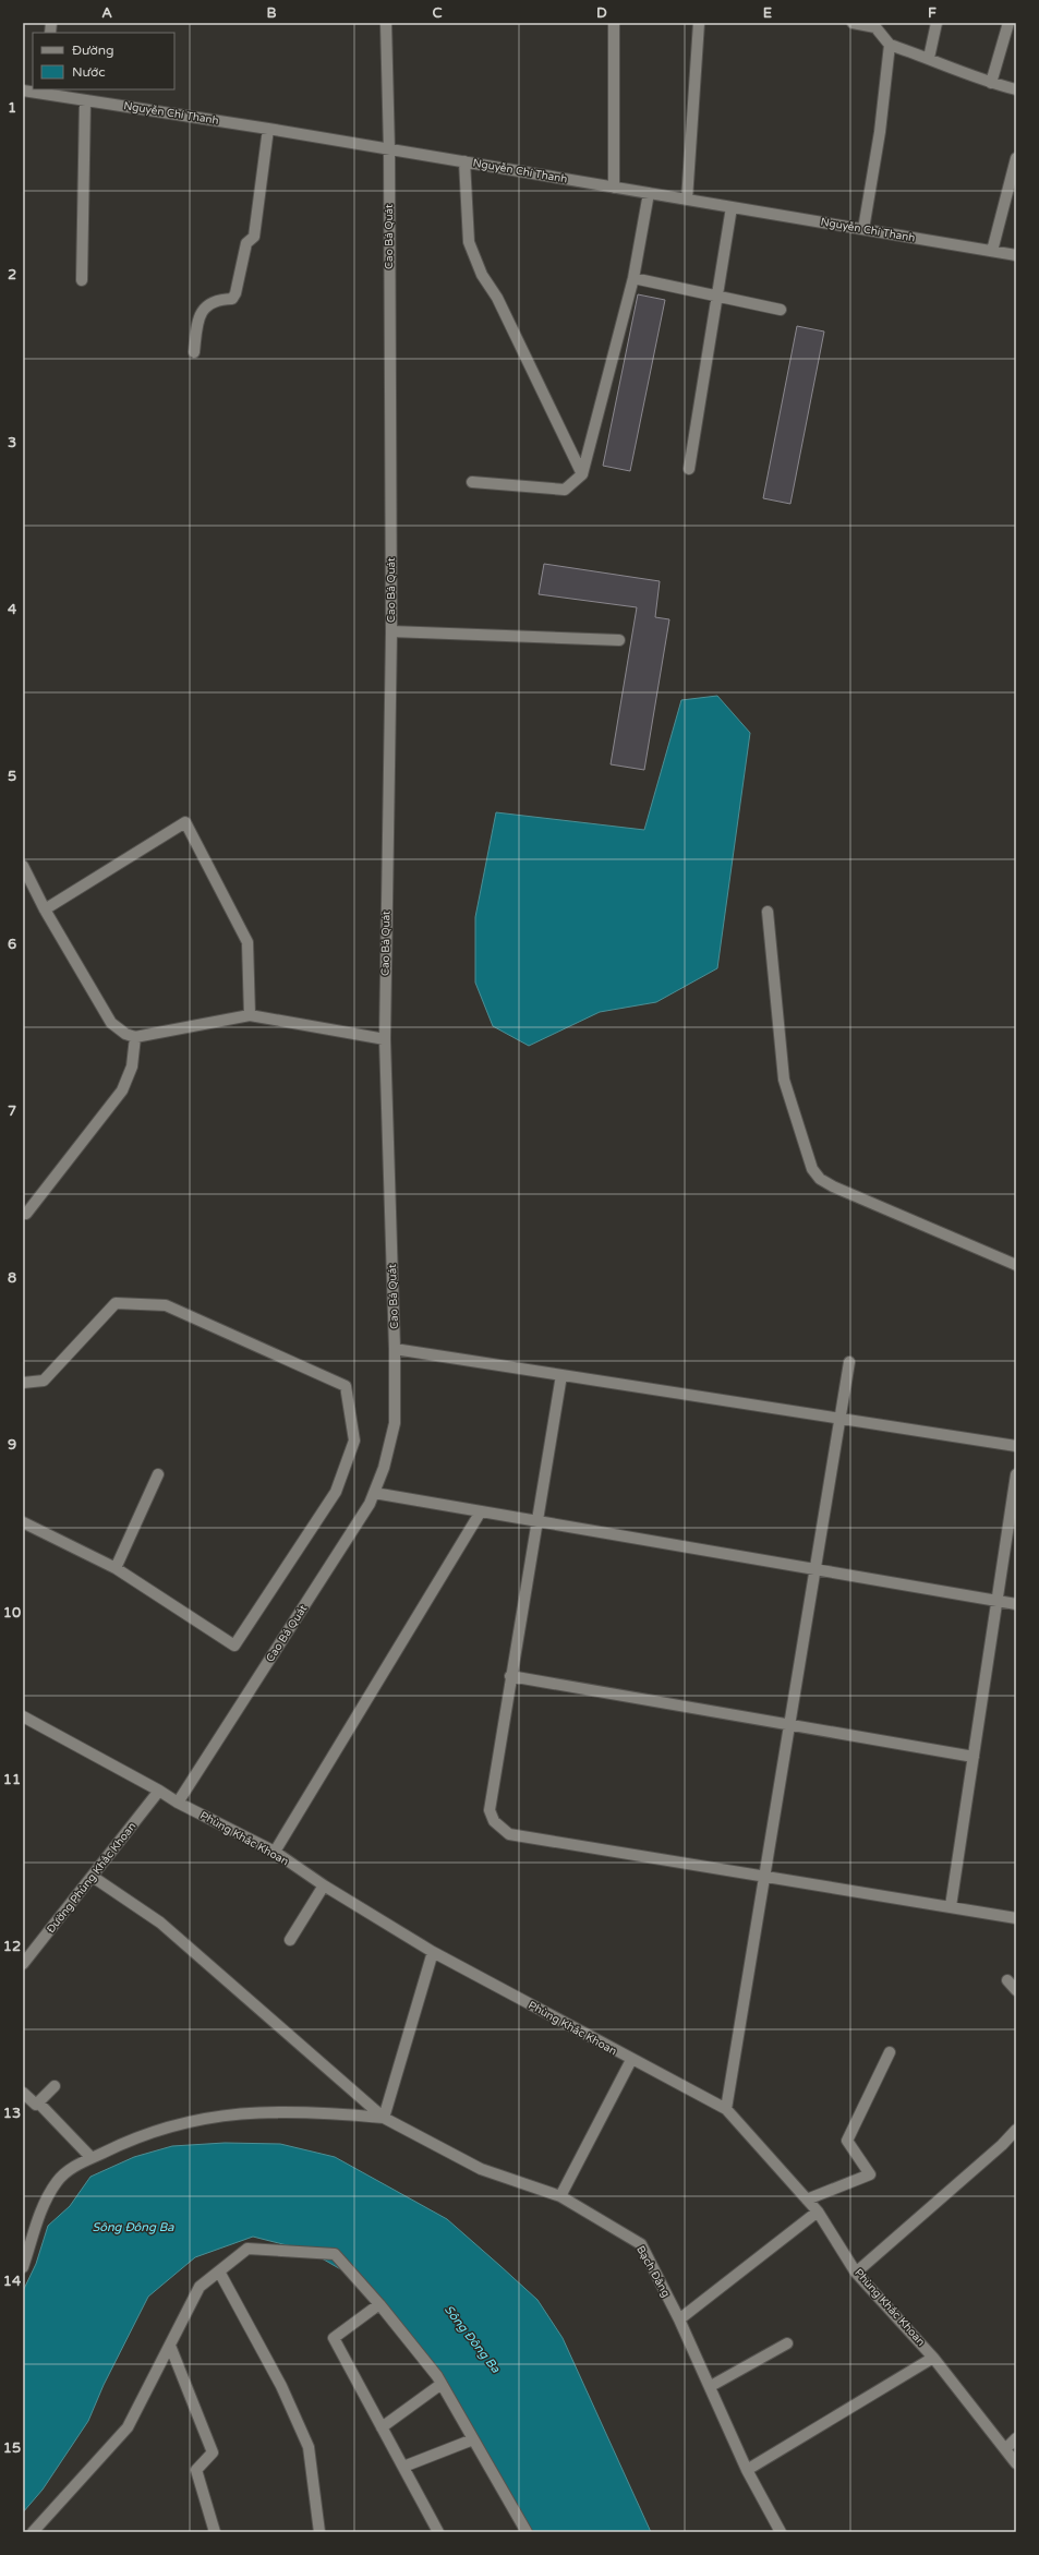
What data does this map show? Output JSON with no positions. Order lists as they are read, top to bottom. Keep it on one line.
{"streets":{"street":["Nguyễn Chí Thanh","Cao Bá Quát","Phùng Khắc Khoan","Đường Phùng Khắc Khoan","Bạch Đằng"]},"crossings":[["Nguyễn Chí Thanh","Cao Bá Quát"],["Cao Bá Quát","Phùng Khắc Khoan"],["Phùng Khắc Khoan","Đường Phùng Khắc Khoan"]],"water":["Sông Đông Ba"],"legend":["Đường","Nước"],"grid":{"columns":["A","B","C","D","E","F"],"rows":["1","2","3","4","5","6","7","8","9","10","11","12","13","14","15"]}}
